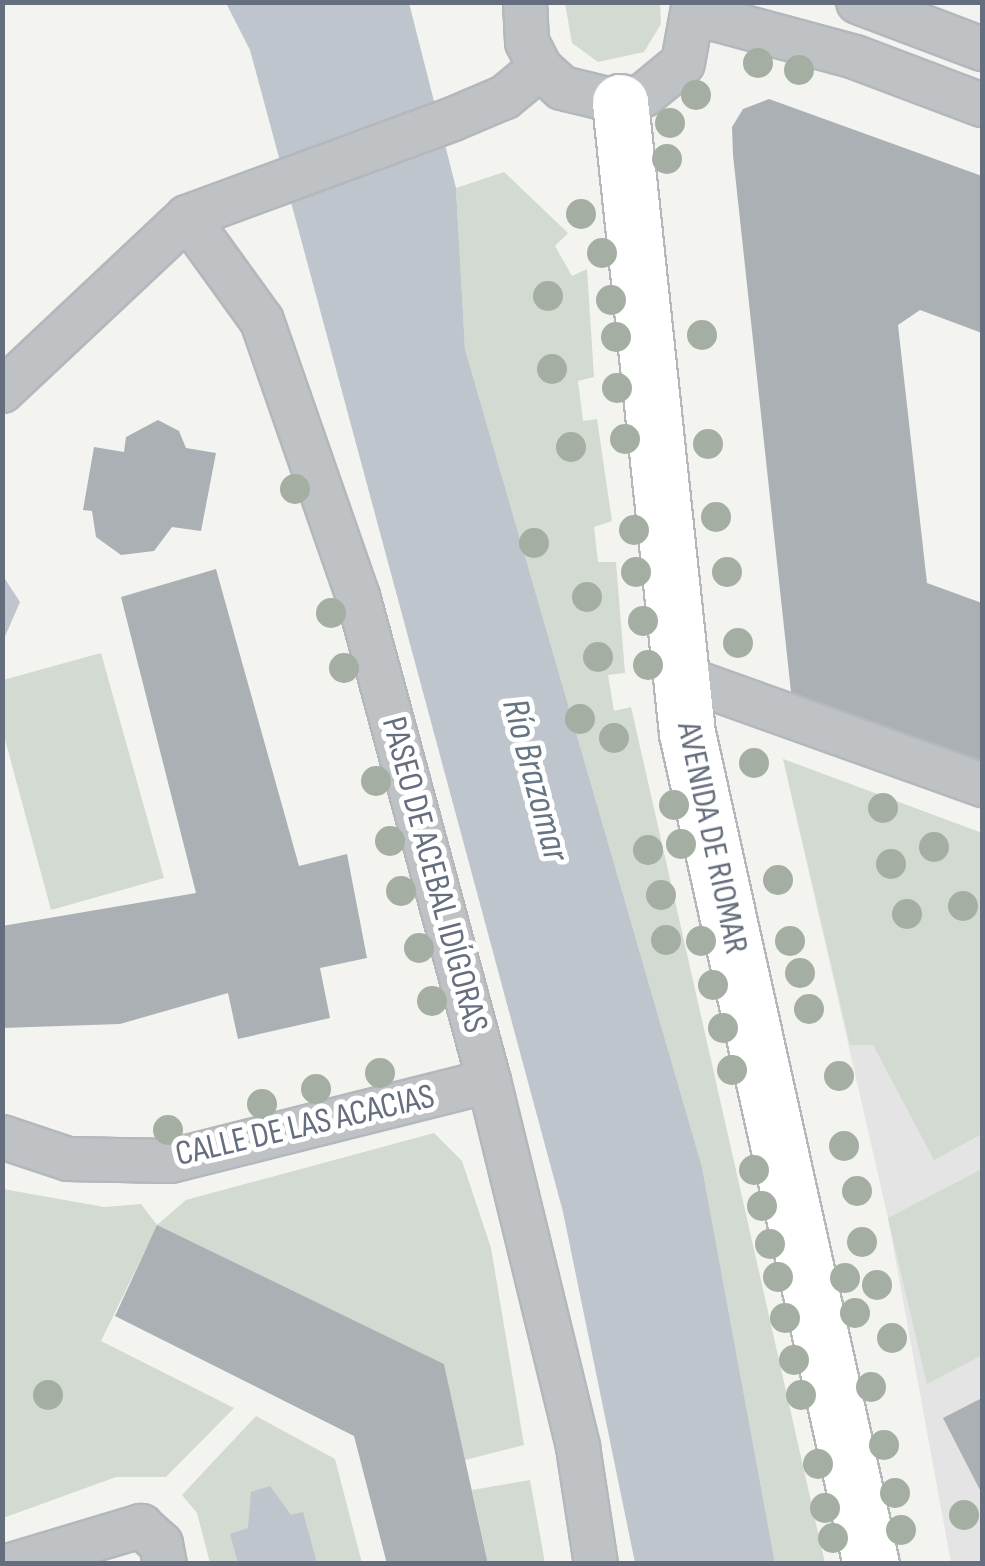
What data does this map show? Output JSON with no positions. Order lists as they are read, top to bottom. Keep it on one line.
{"streets":{"street":["AVENIDA DE RIOMAR","PASEO DE ACEBAL IDÍGORAS","CALLE DE LAS ACACIAS"]},"crossings":[["PASEO DE ACEBAL IDÍGORAS","CALLE DE LAS ACACIAS"]],"water":["Río Brazomar"]}
